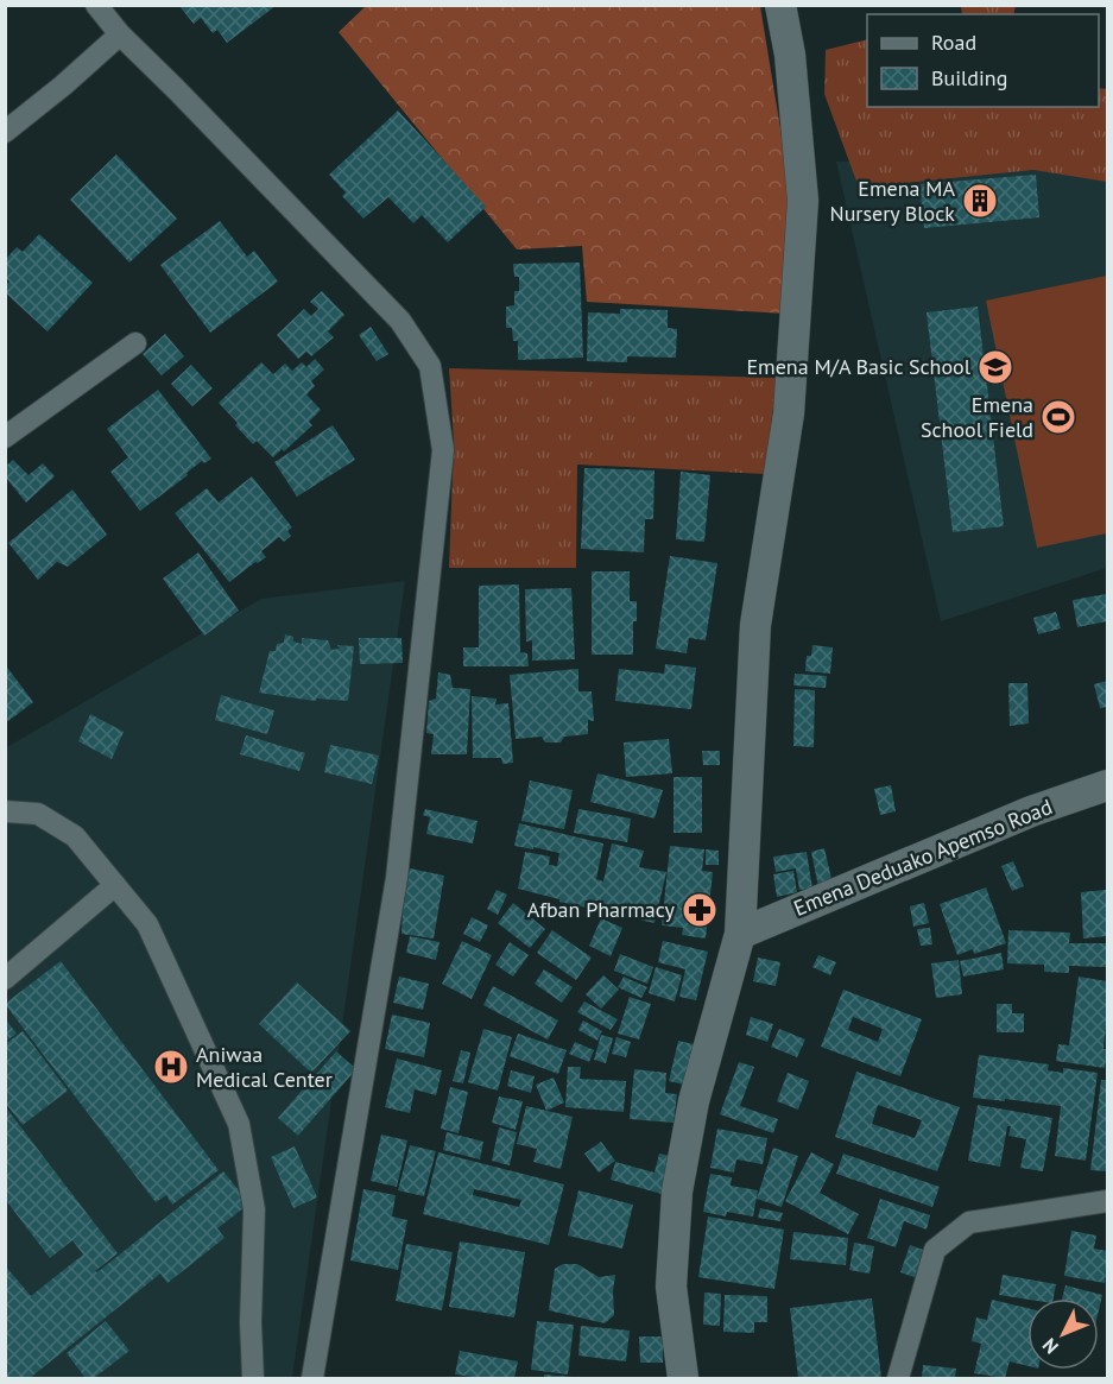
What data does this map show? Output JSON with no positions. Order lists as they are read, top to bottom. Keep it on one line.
{"streets":{"street":["Emena Deduako Apemso Road"]},"places":{"building":["Emena MA Nursery Block"],"school or university":["Emena M/A Basic School"],"sports":["Emena School Field"],"pharmacy":["Afban Pharmacy"],"hospital":["Aniwaa Medical Center"]},"legend":["Road","Building"],"north":"bottom left"}
